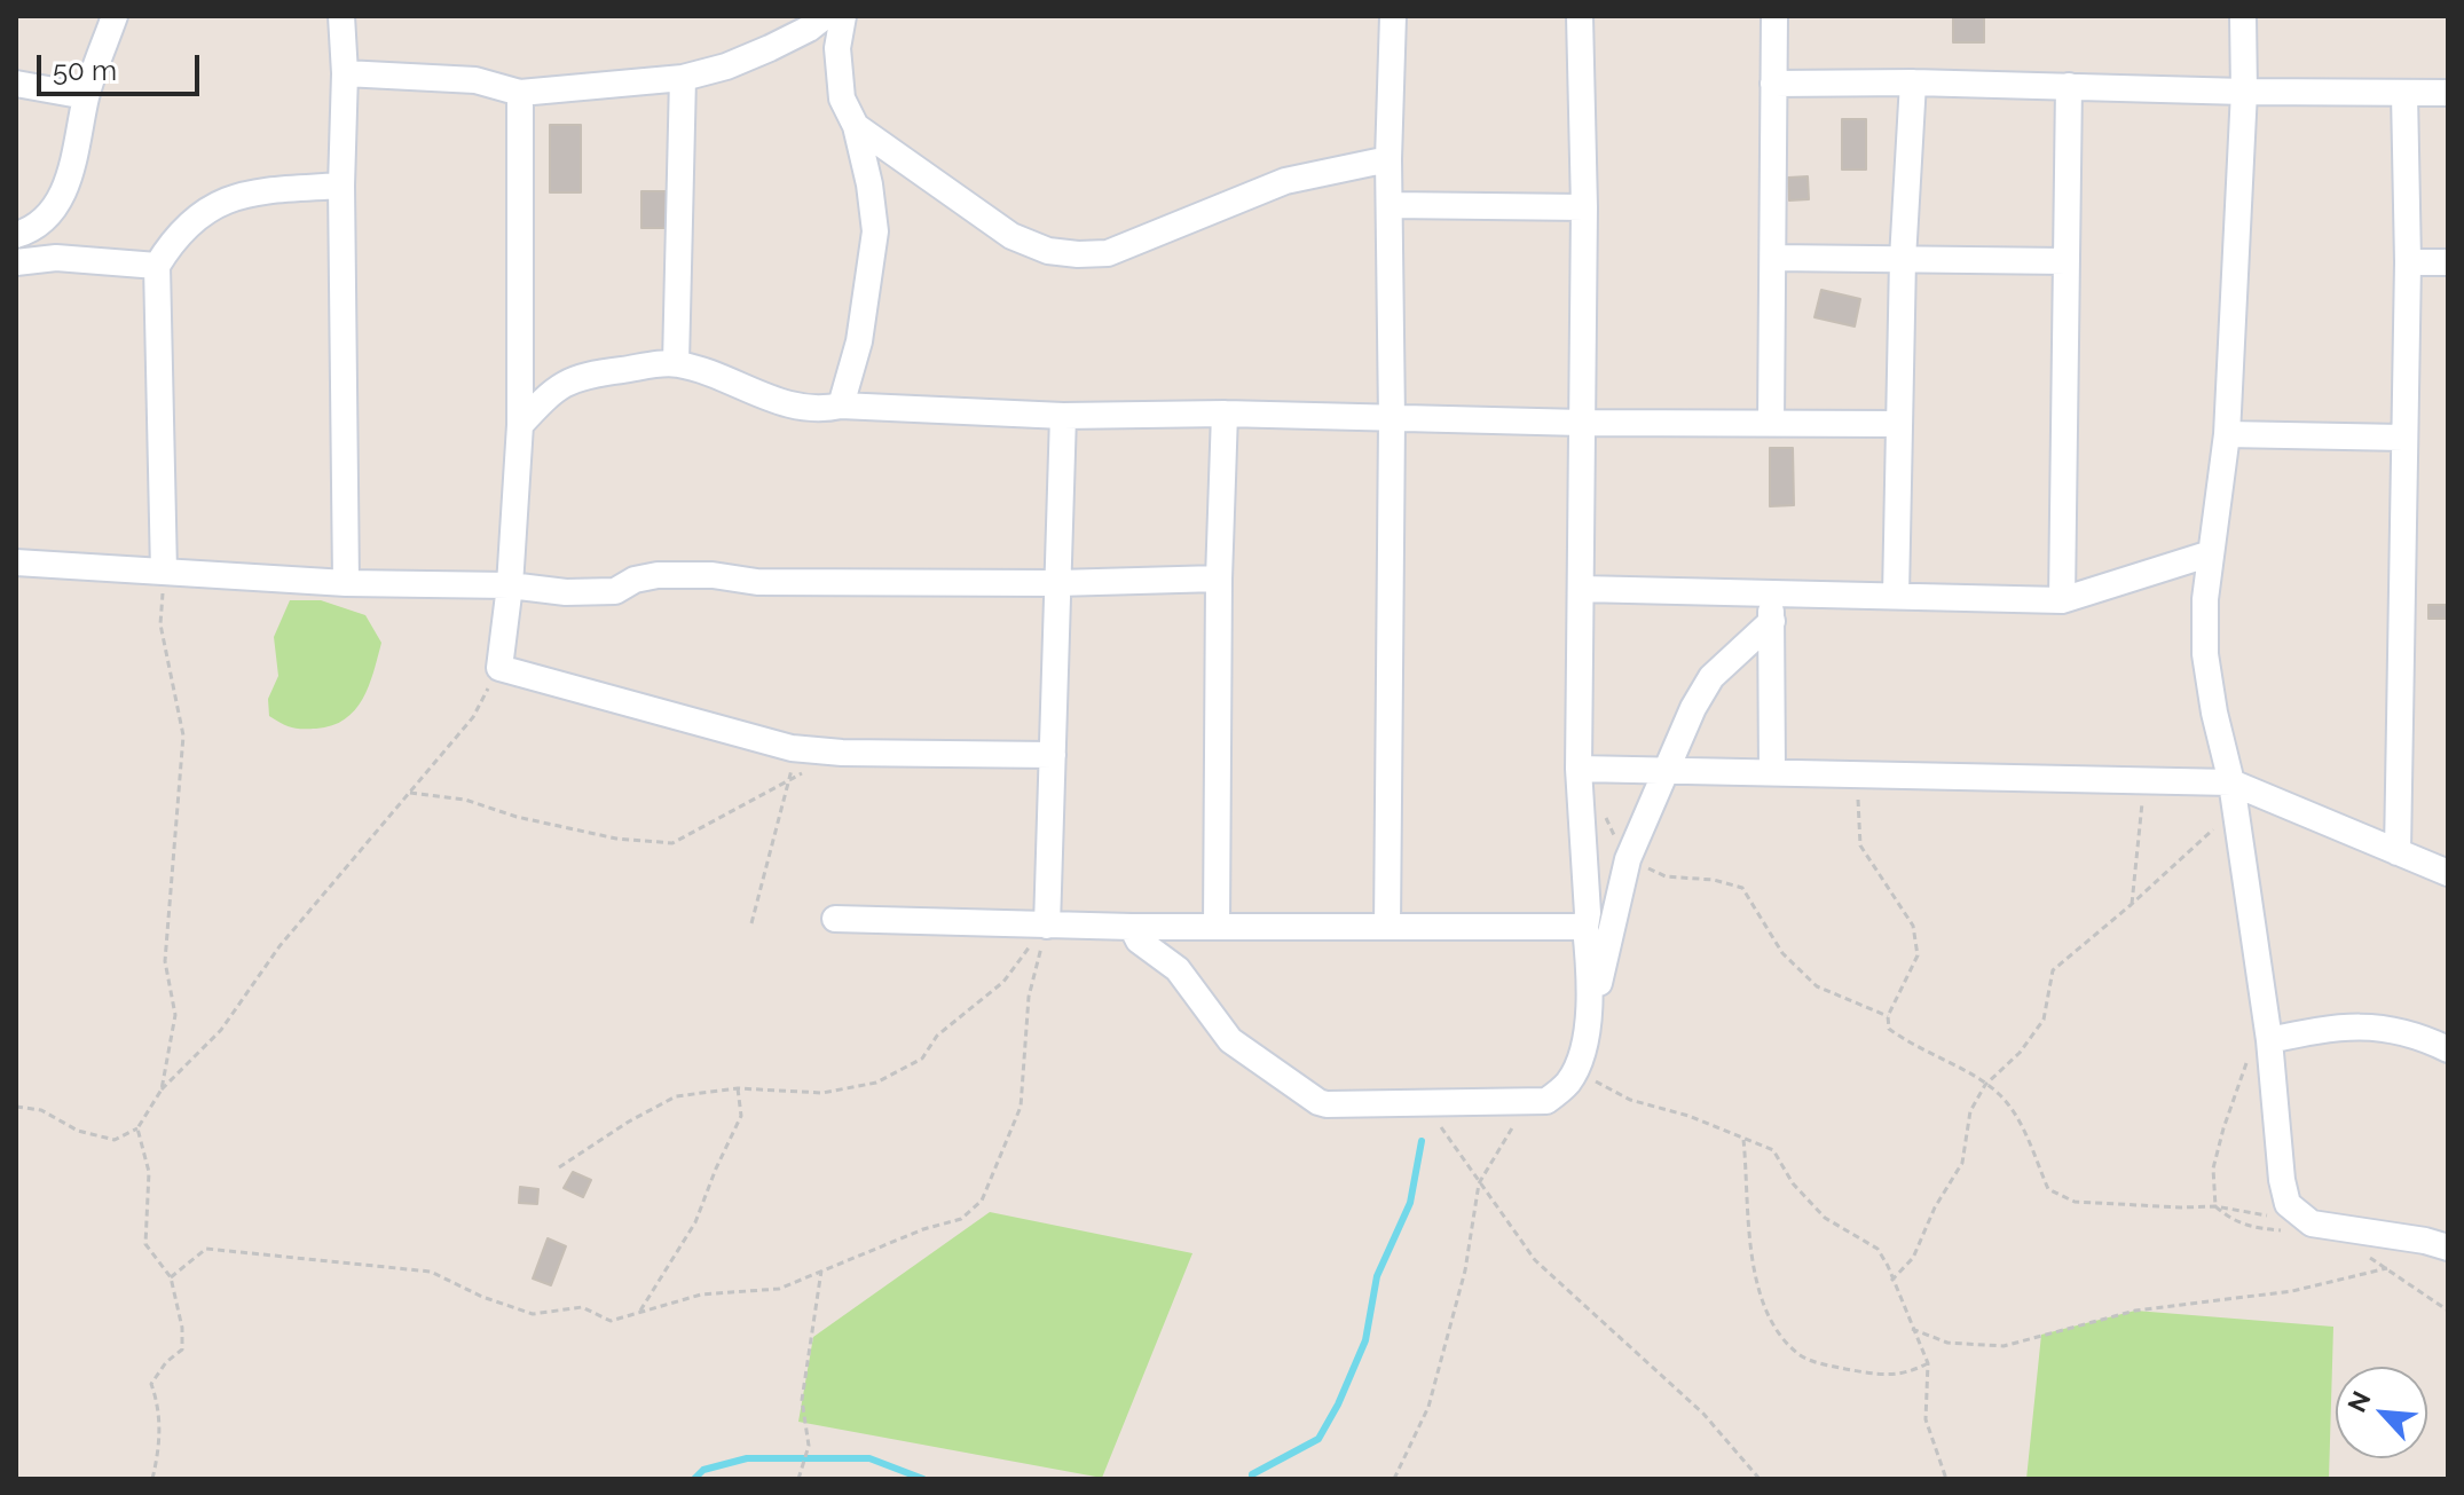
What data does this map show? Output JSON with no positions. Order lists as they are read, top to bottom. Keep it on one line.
{"scale_bar":"50 m","north":"top left"}
